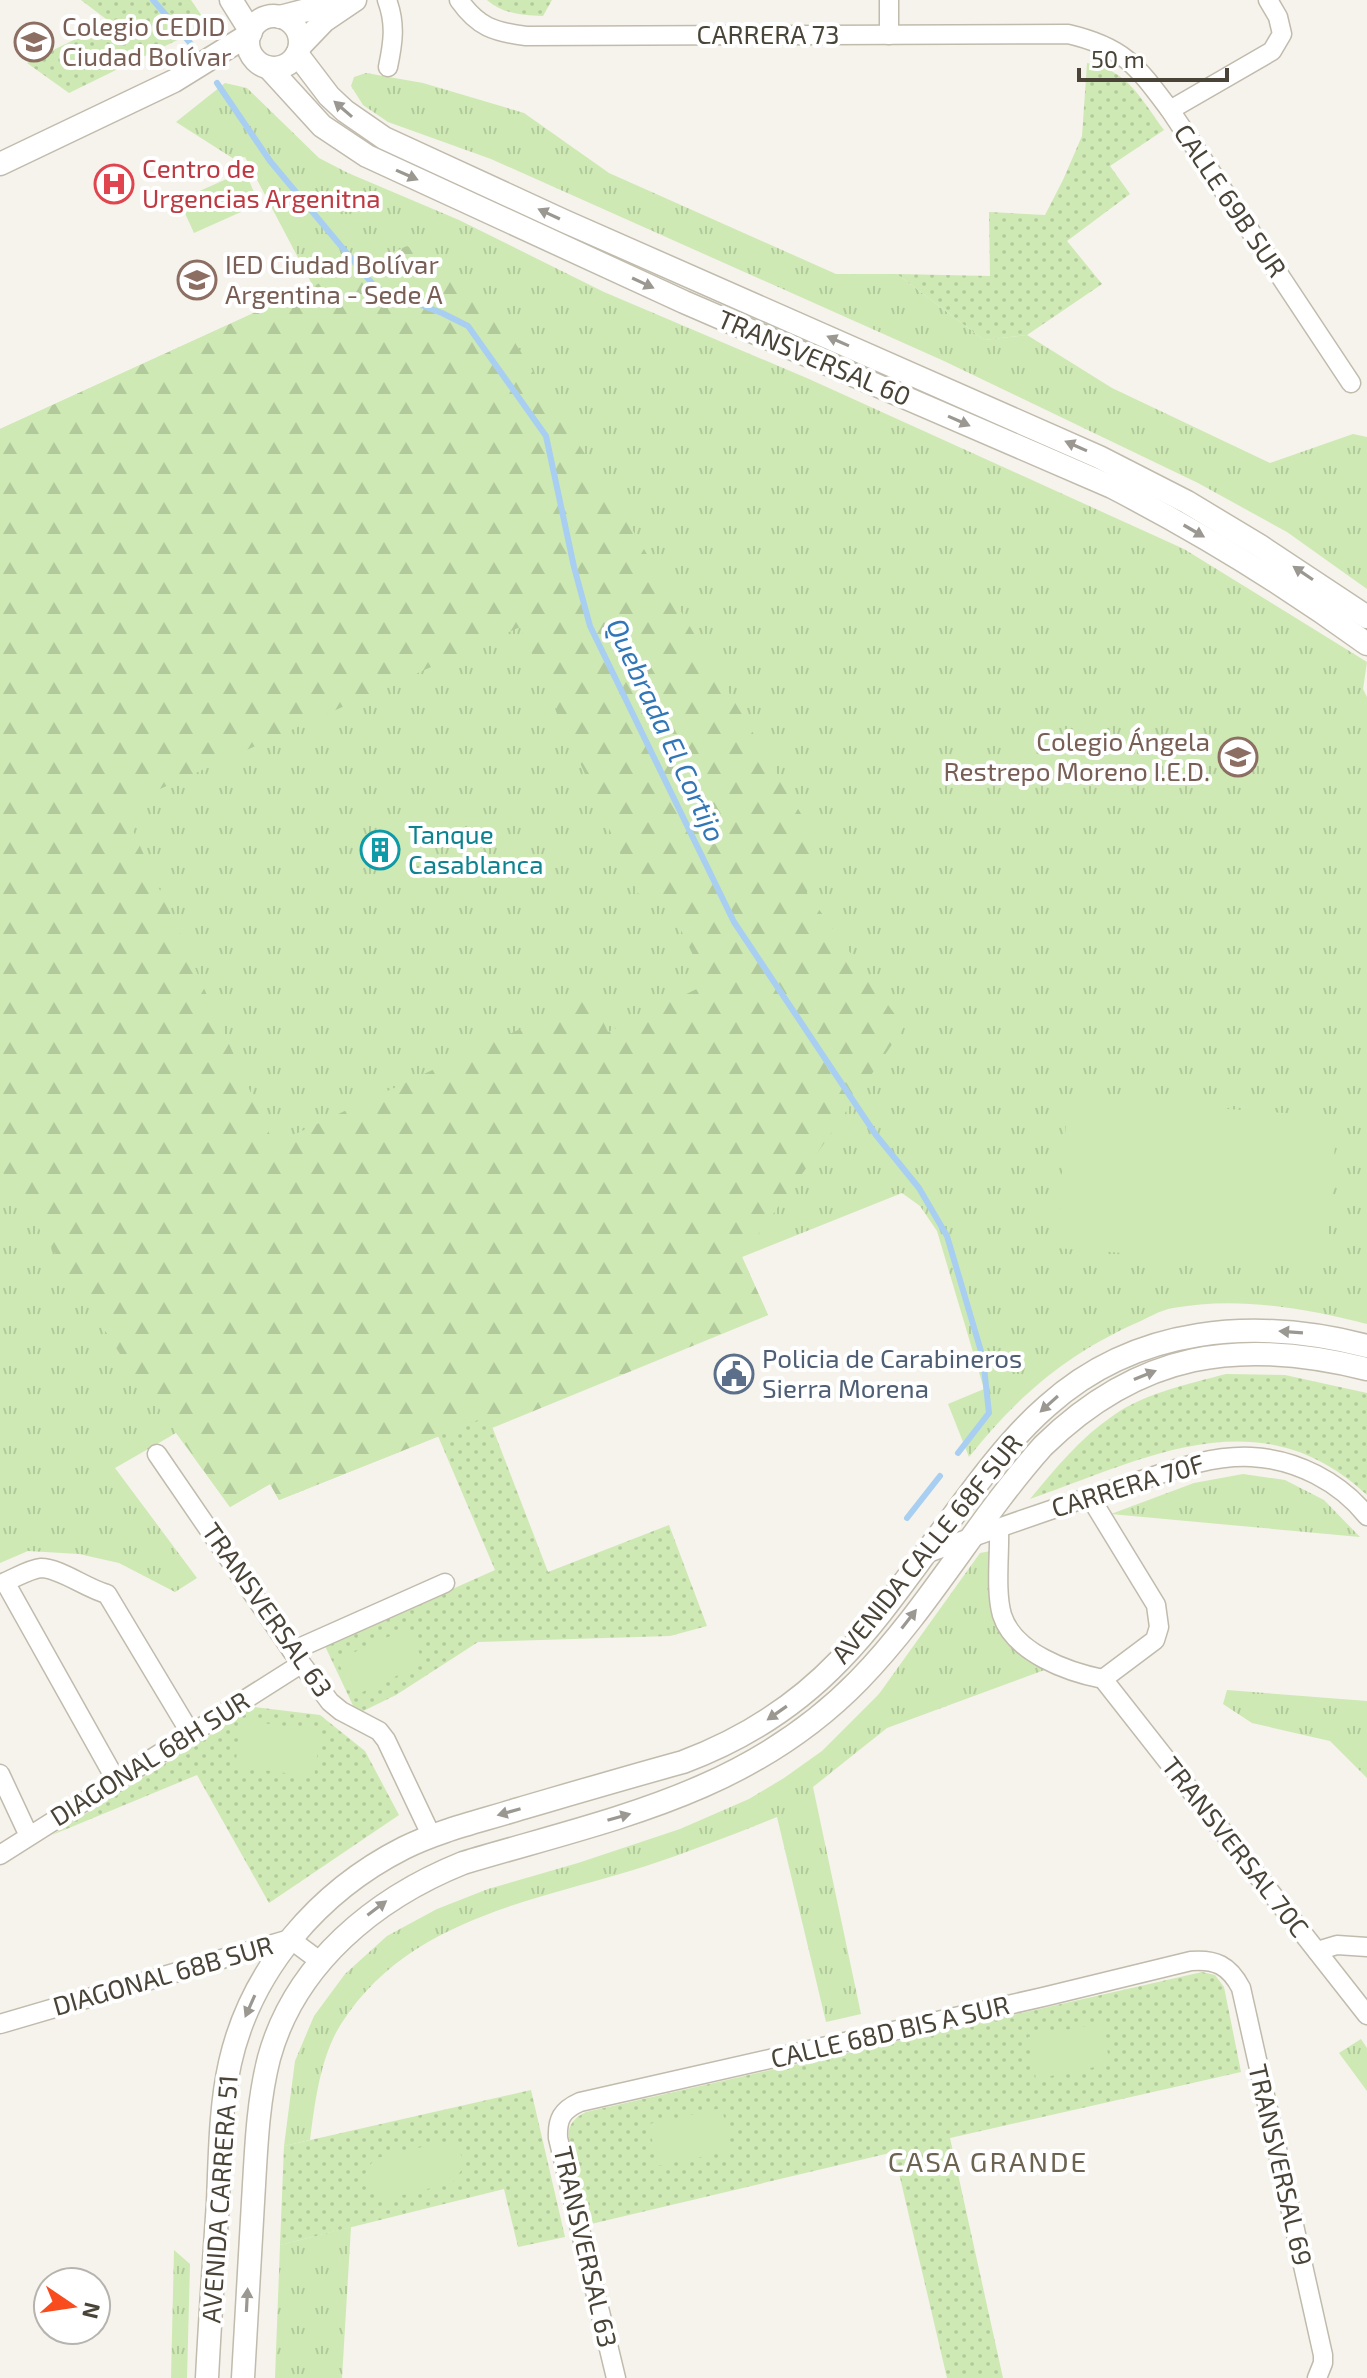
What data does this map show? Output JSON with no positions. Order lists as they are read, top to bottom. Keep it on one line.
{"streets":{"street":["CARRERA 73","CALLE 69B SUR","TRANSVERSAL 60","CARRERA 70F","AVENIDA CALLE 68F SUR","TRANSVERSAL 63","DIAGONAL 68H SUR","TRANSVERSAL 70C","DIAGONAL 68B SUR","CALLE 68D BIS A SUR","TRANSVERSAL 69","AVENIDA CARRERA 51"]},"crossings":[["CARRERA 73","CALLE 69B SUR"],["CARRERA 70F","AVENIDA CALLE 68F SUR"],["CARRERA 70F","TRANSVERSAL 70C"],["AVENIDA CALLE 68F SUR","TRANSVERSAL 63"],["AVENIDA CALLE 68F SUR","DIAGONAL 68B SUR"],["AVENIDA CALLE 68F SUR","AVENIDA CARRERA 51"],["TRANSVERSAL 63","DIAGONAL 68H SUR"],["TRANSVERSAL 63","CALLE 68D BIS A SUR"],["DIAGONAL 68B SUR","AVENIDA CARRERA 51"],["CALLE 68D BIS A SUR","TRANSVERSAL 69"]],"districts":["CASA GRANDE"],"water":["Quebrada El Cortijo"],"places":{"school or university":["Colegio CEDID Ciudad Bolívar","IED Ciudad Bolívar Argentina - Sede A","Colegio Ángela Restrepo Moreno I.E.D."],"hospital":["Centro de Urgencias Argenitna"],"building":["Tanque Casablanca"],"public building":["Policia de Carabineros Sierra Morena"]},"scale_bar":"50 m","north":"right"}
